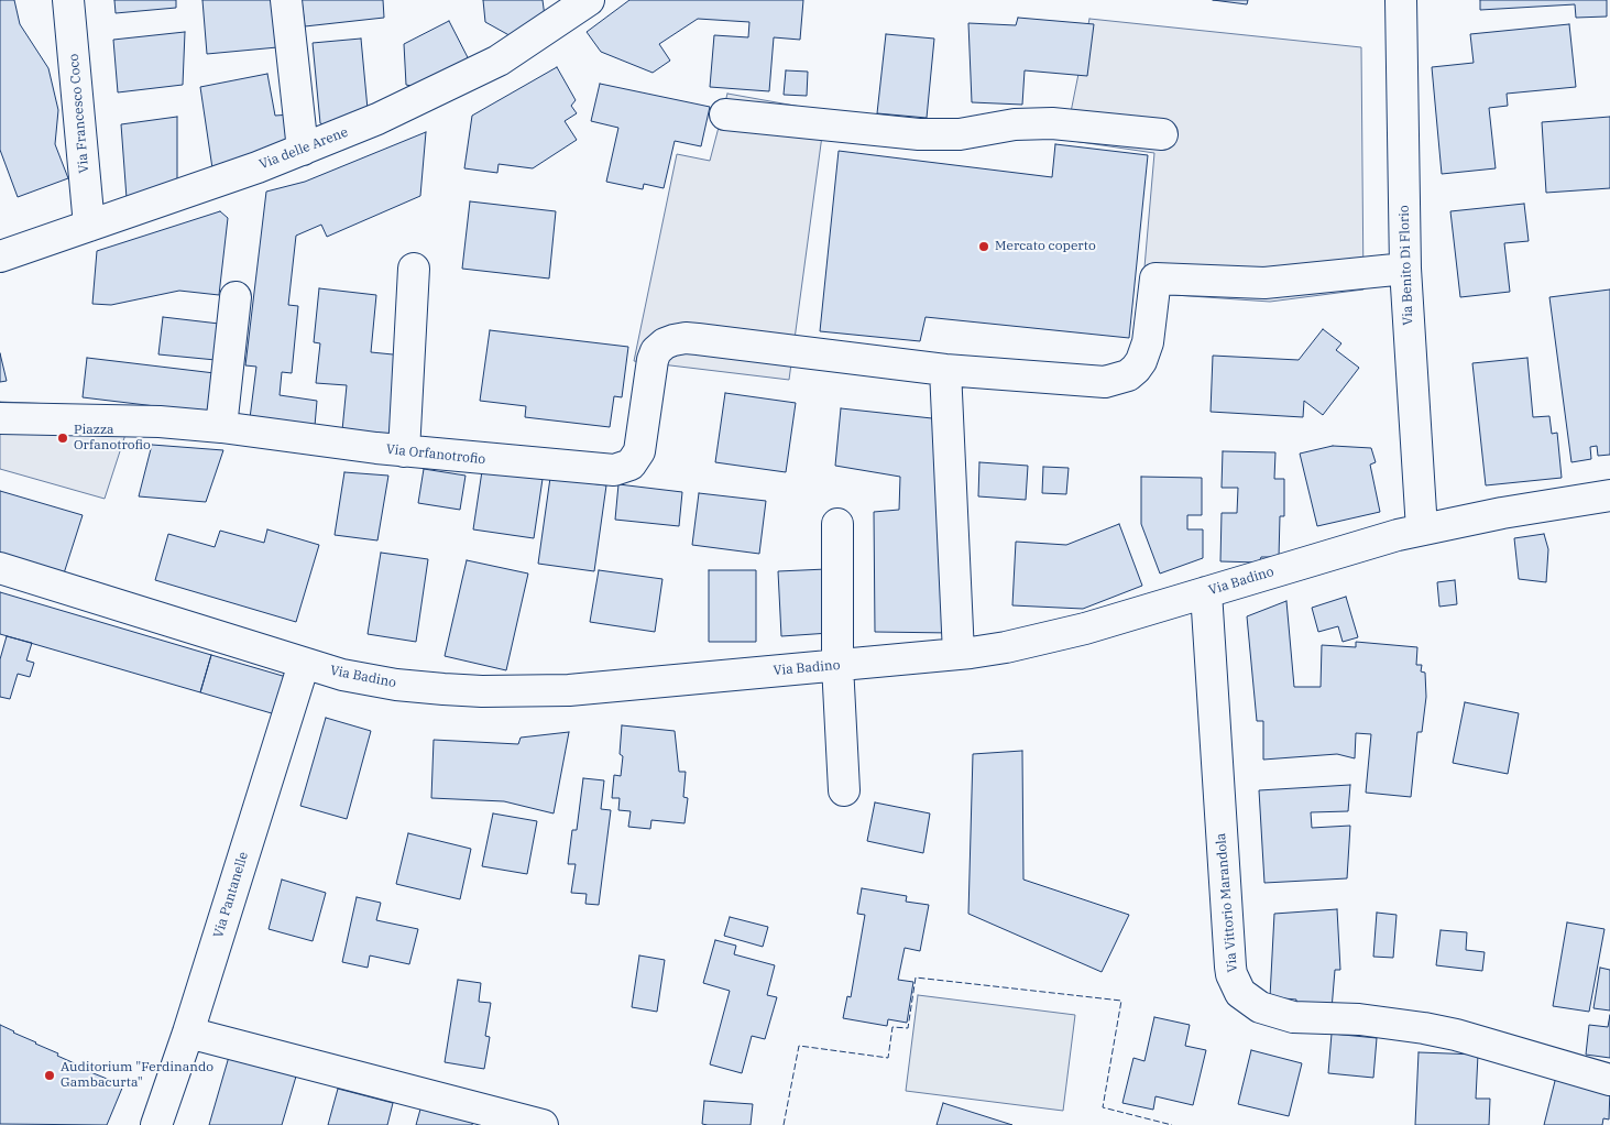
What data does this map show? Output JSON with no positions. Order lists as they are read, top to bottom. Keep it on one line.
{"streets":{"street":["Via Francesco Coco","Via delle Arene","Via Benito Di Florio","Via Orfanotrofio","Via Badino","Via Pantanelle","Via Vittorio Marandola"]},"crossings":[["Via Francesco Coco","Via delle Arene"],["Via Benito Di Florio","Via Badino"],["Via Badino","Via Pantanelle"],["Via Badino","Via Vittorio Marandola"]],"places":["Mercato coperto","Piazza Orfanotrofio","Auditorium \"Ferdinando Gambacurta\""]}
